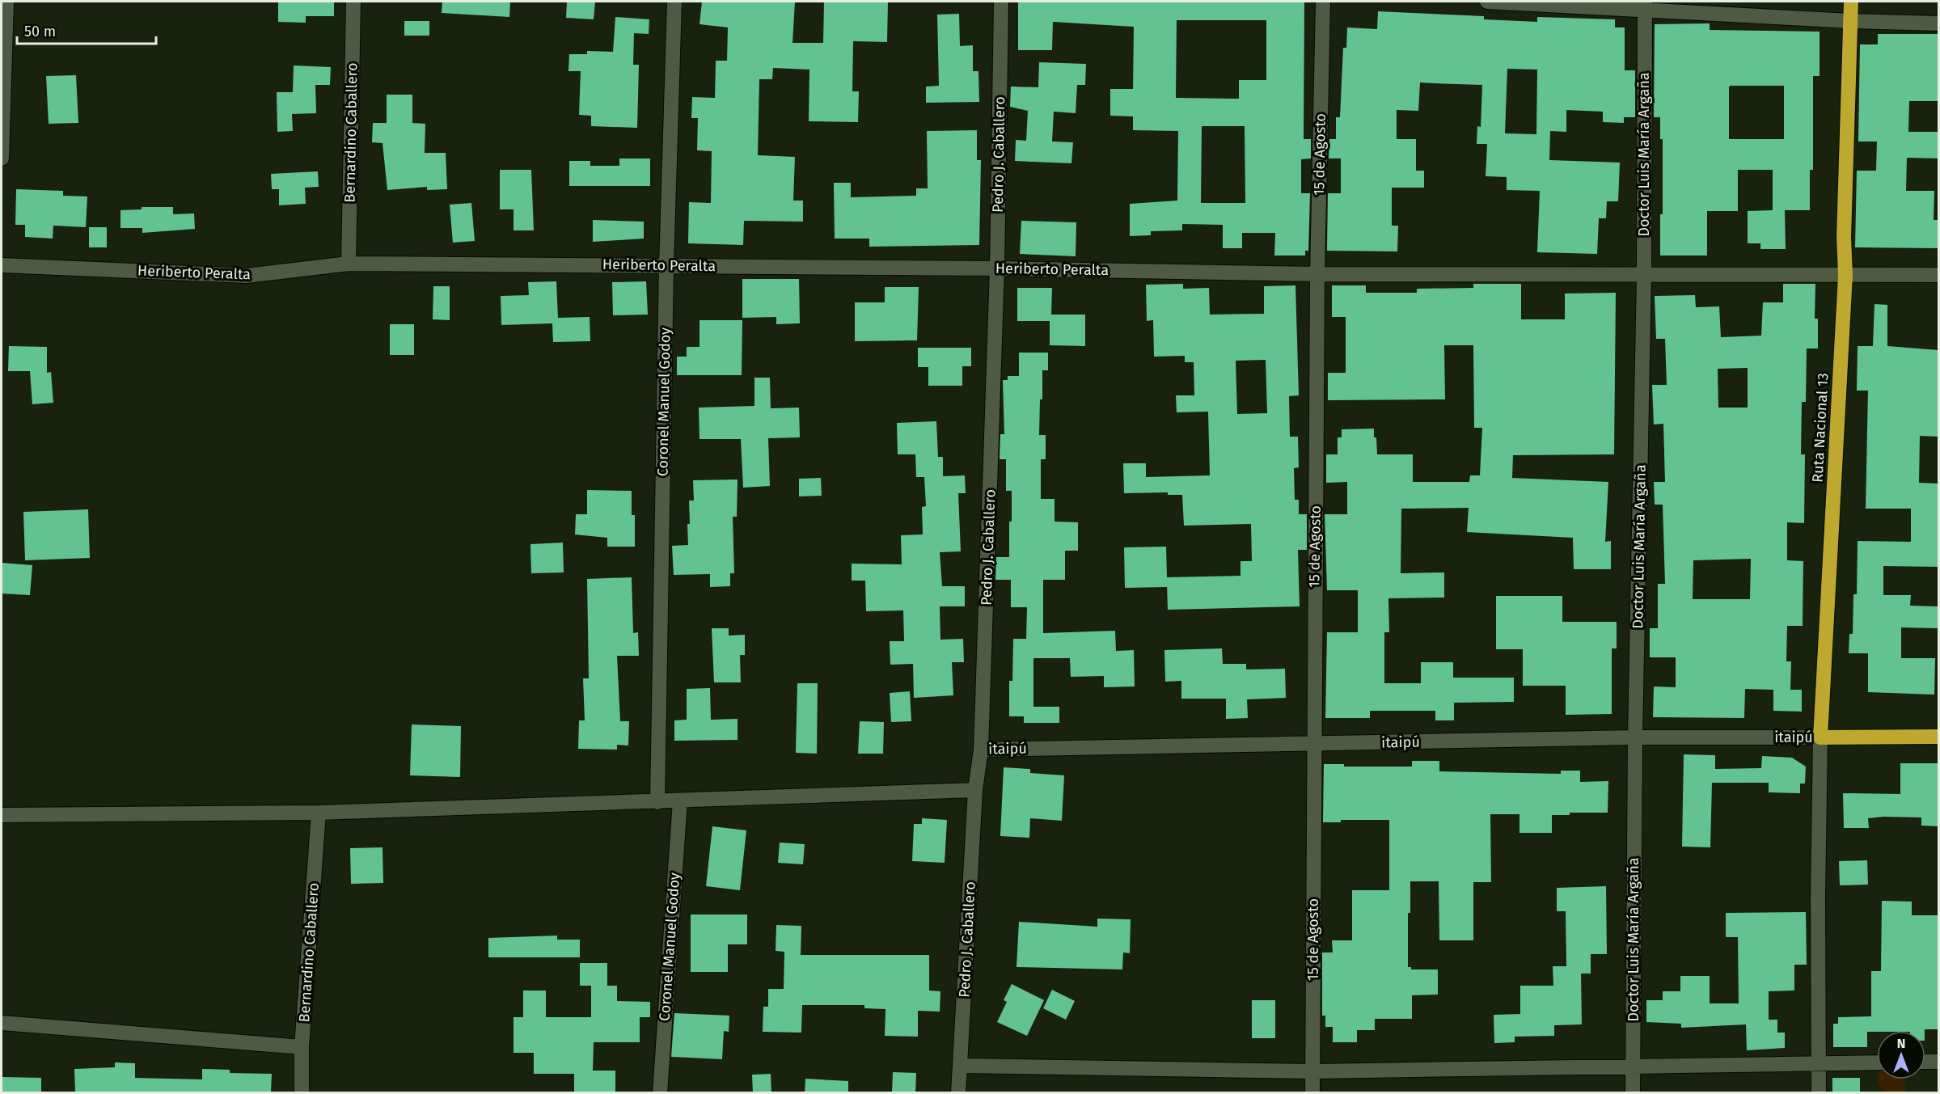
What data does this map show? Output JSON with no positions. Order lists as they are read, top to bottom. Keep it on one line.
{"streets":{"highway":["Ruta Nacional 13"],"street":["Bernardino Caballero","Pedro J. Caballero","15 de Agosto","Doctor Luis María Argaña","Heriberto Peralta","Coronel Manuel Godoy","itaipú"]},"crossings":[["Bernardino Caballero","Heriberto Peralta"],["Pedro J. Caballero","Heriberto Peralta"],["Pedro J. Caballero","itaipú"],["15 de Agosto","Heriberto Peralta"],["15 de Agosto","itaipú"],["Doctor Luis María Argaña","Heriberto Peralta"],["Doctor Luis María Argaña","itaipú"],["Heriberto Peralta","Coronel Manuel Godoy"],["Heriberto Peralta","Ruta Nacional 13"],["Ruta Nacional 13","itaipú"]],"scale_bar":"50 m","north":"top"}
